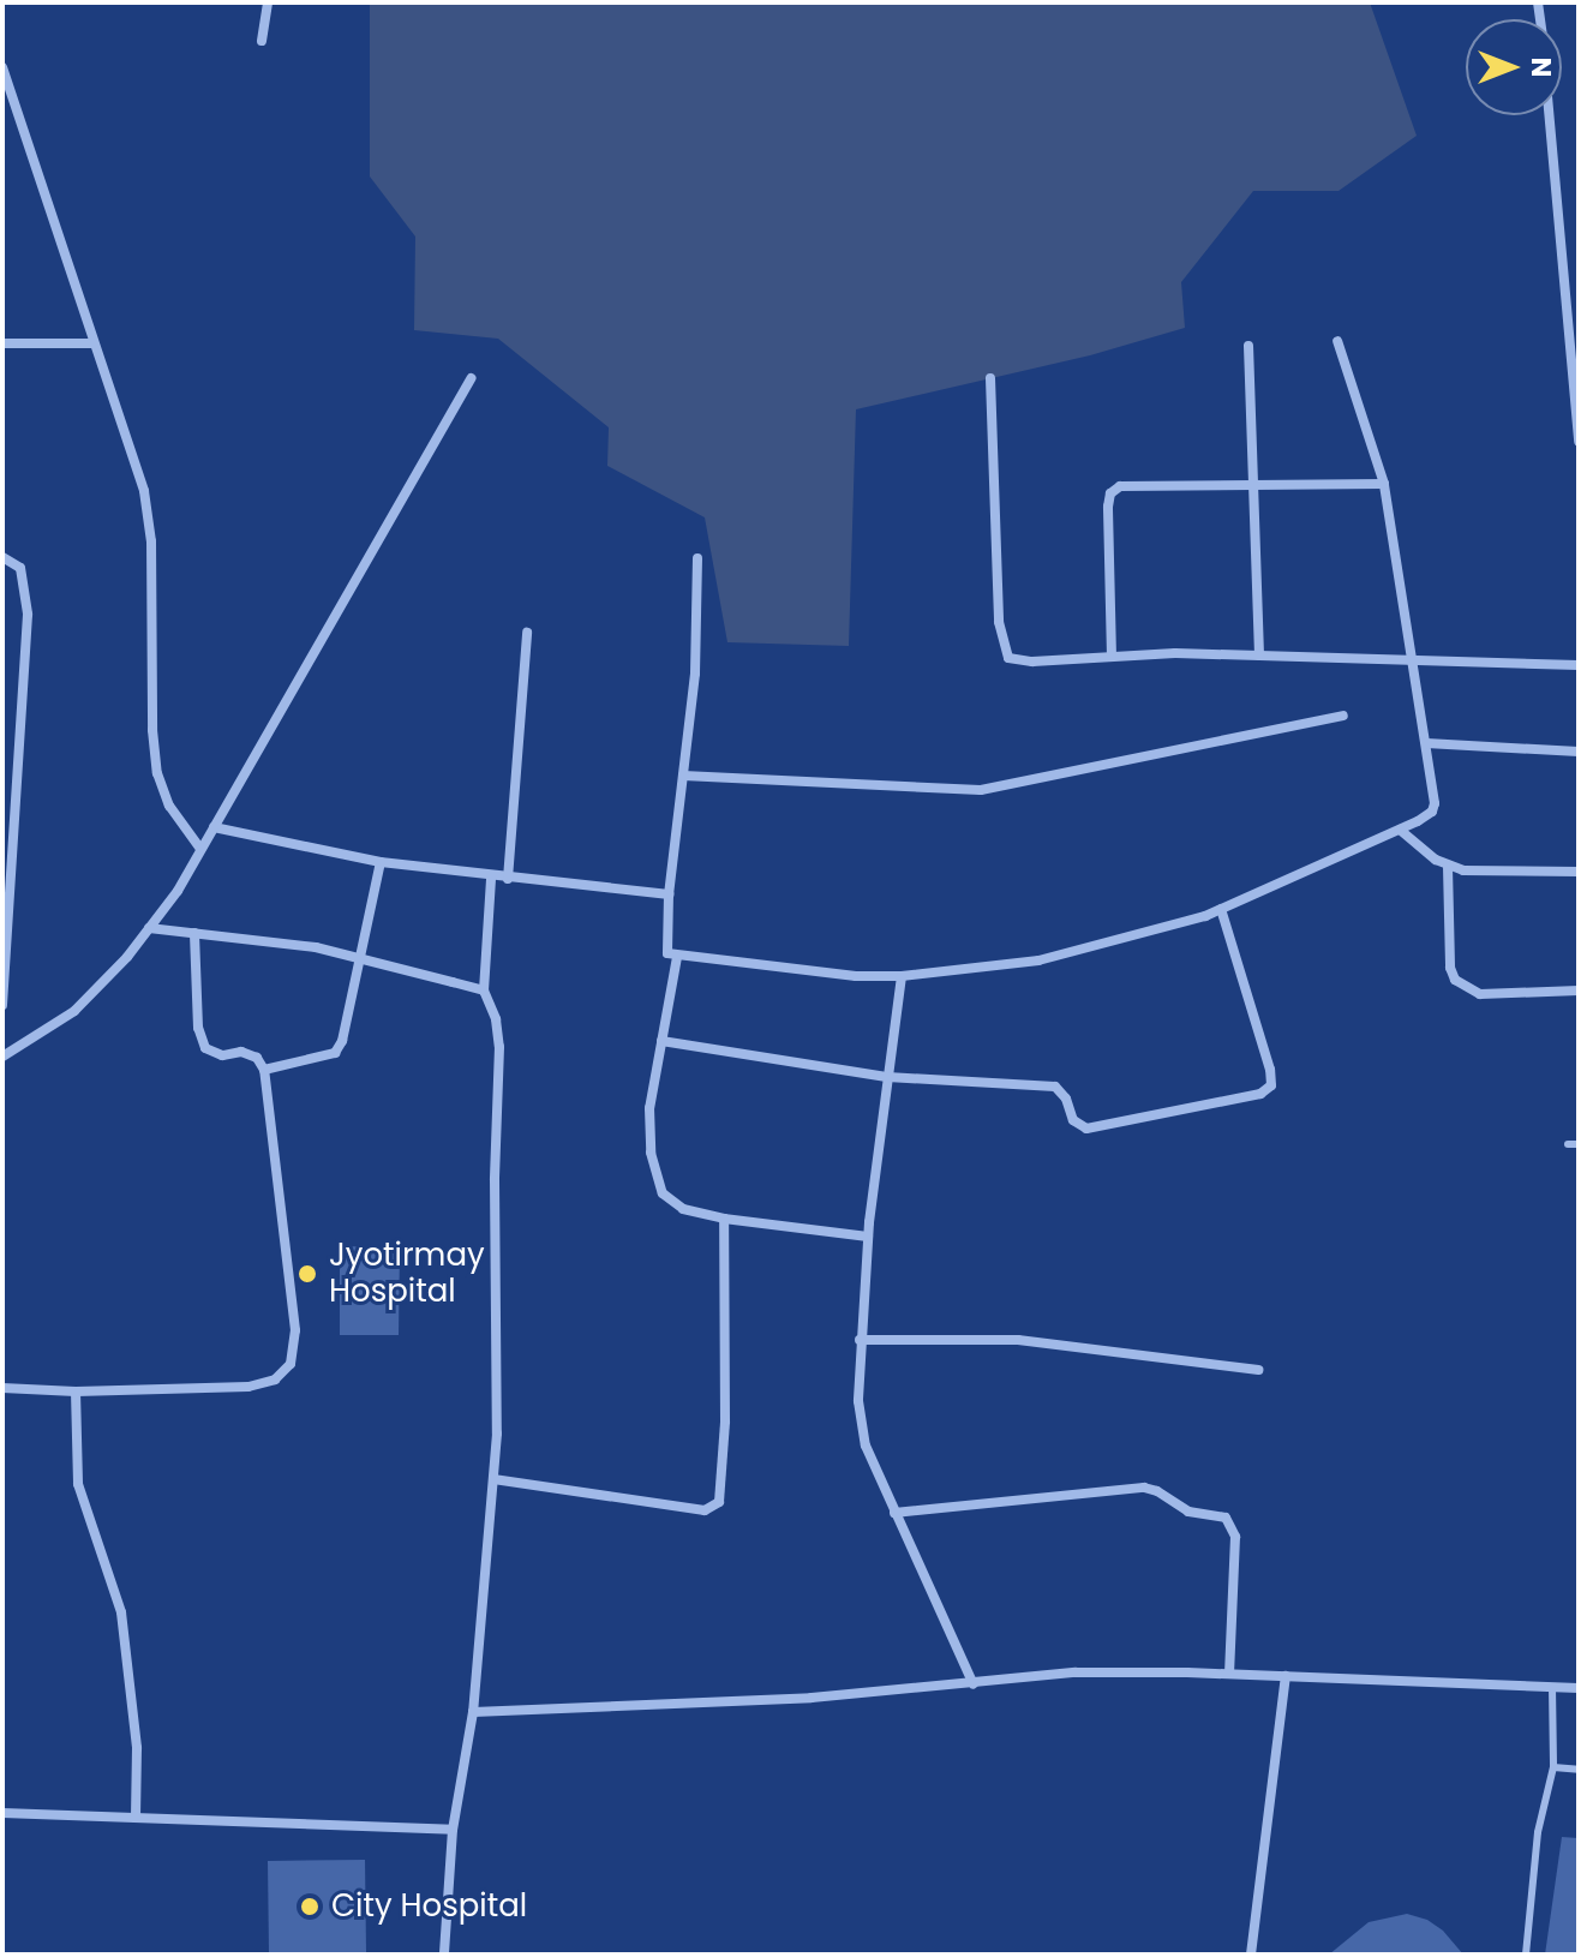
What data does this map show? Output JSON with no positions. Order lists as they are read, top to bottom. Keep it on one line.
{"places":["Jyotirmay Hospital","City Hospital"],"north":"right"}
